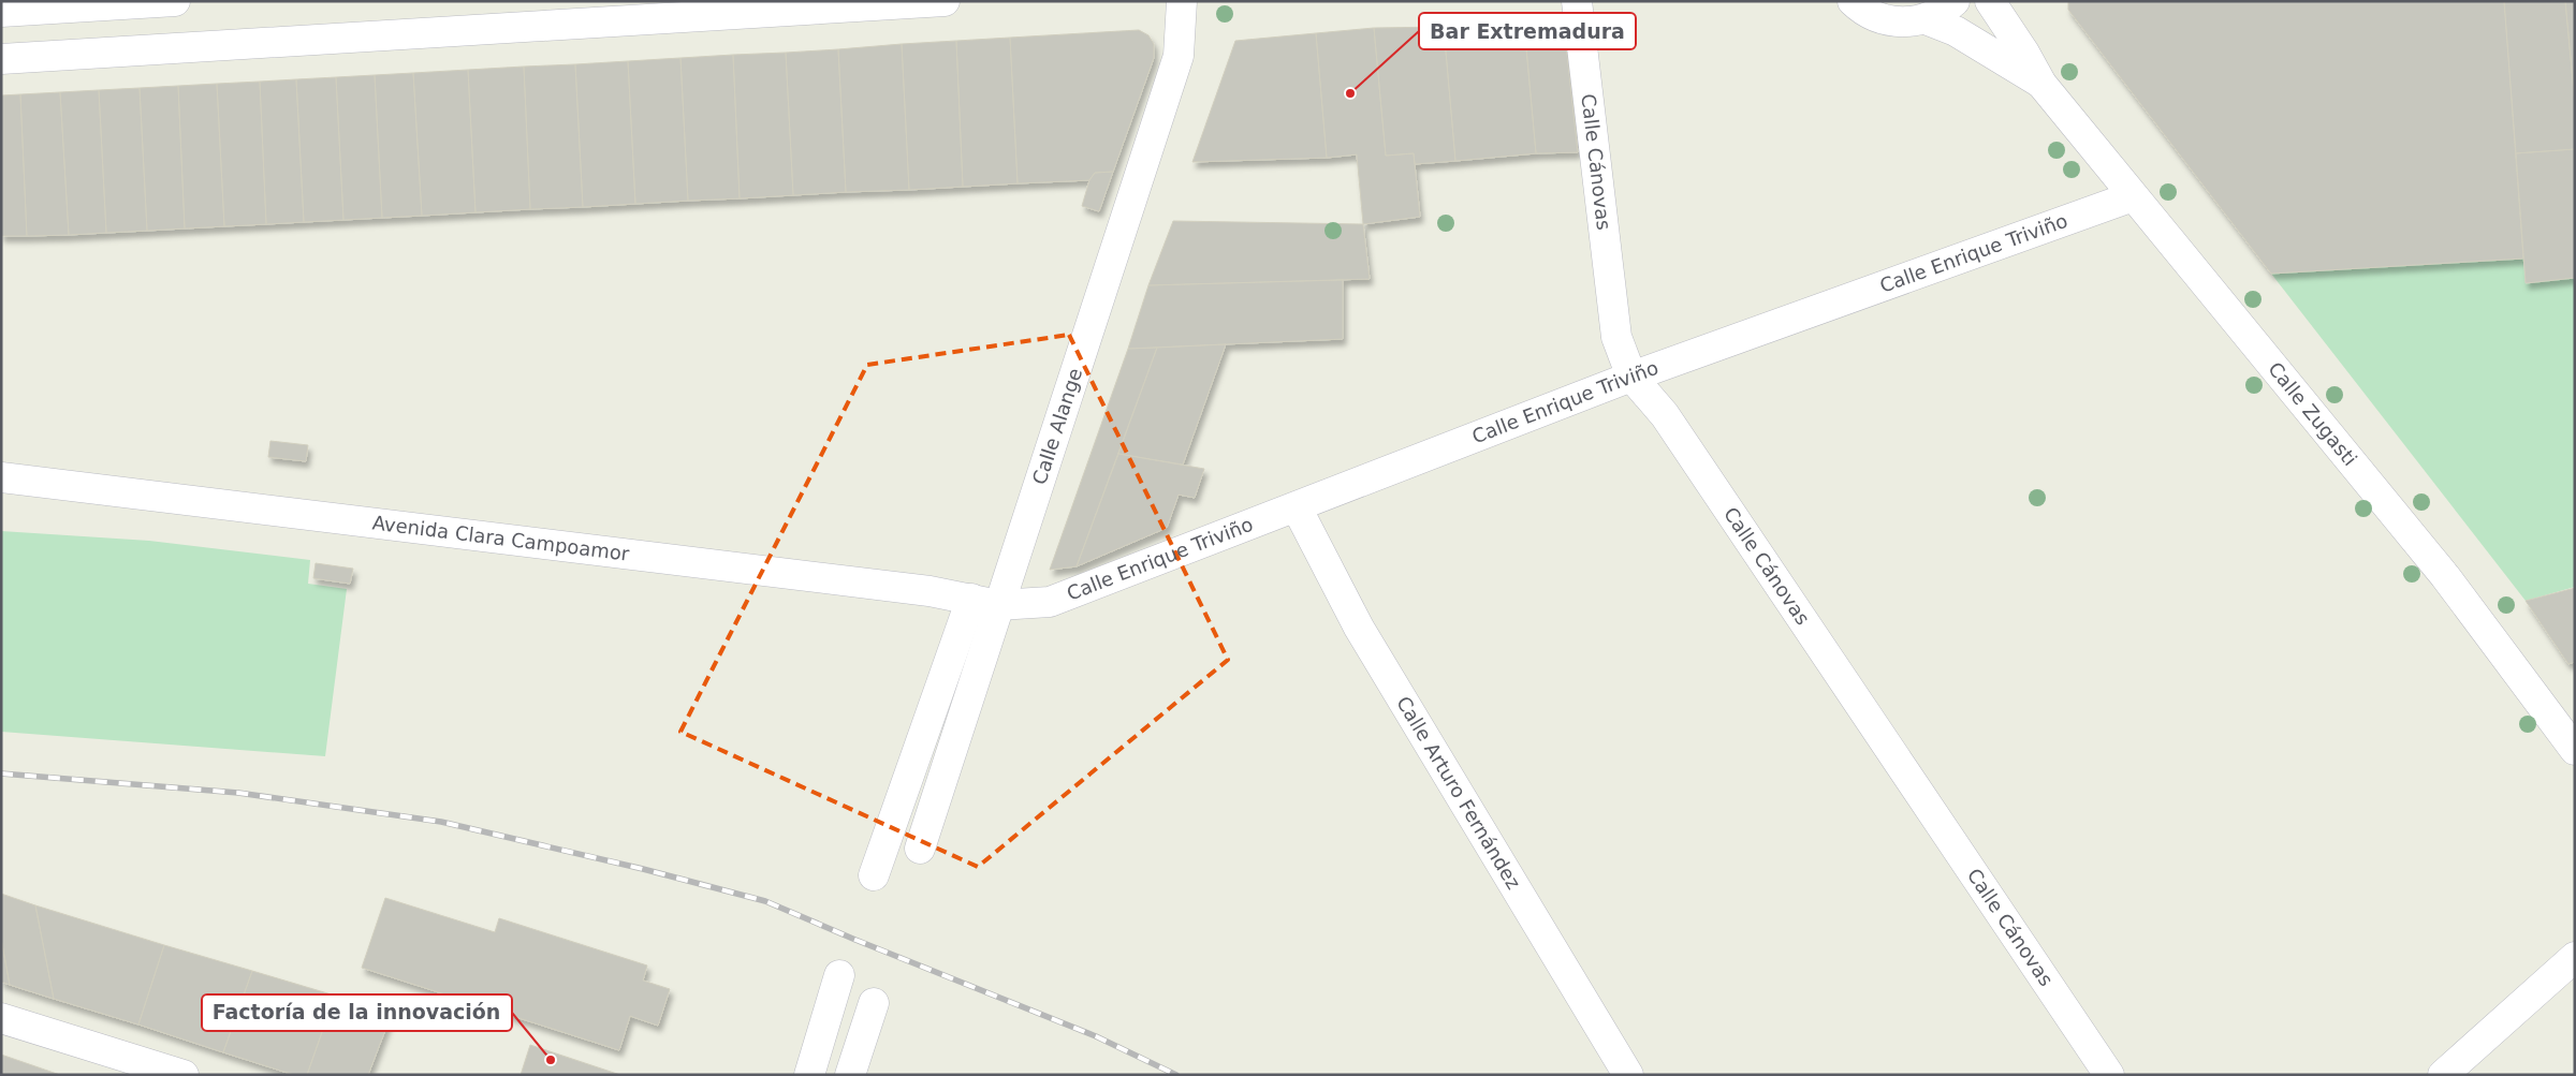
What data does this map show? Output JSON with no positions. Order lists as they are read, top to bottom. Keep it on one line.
{"streets":{"street":["Calle Cánovas","Calle Enrique Triviño","Calle Zugasti","Calle Alange","Avenida Clara Campoamor","Calle Arturo Fernández"]},"crossings":[["Calle Cánovas","Calle Enrique Triviño"],["Calle Enrique Triviño","Calle Zugasti"],["Calle Enrique Triviño","Calle Alange"],["Calle Enrique Triviño","Avenida Clara Campoamor"],["Calle Enrique Triviño","Calle Arturo Fernández"],["Calle Alange","Avenida Clara Campoamor"]],"places":["Bar Extremadura","Factoría de la innovación"]}
